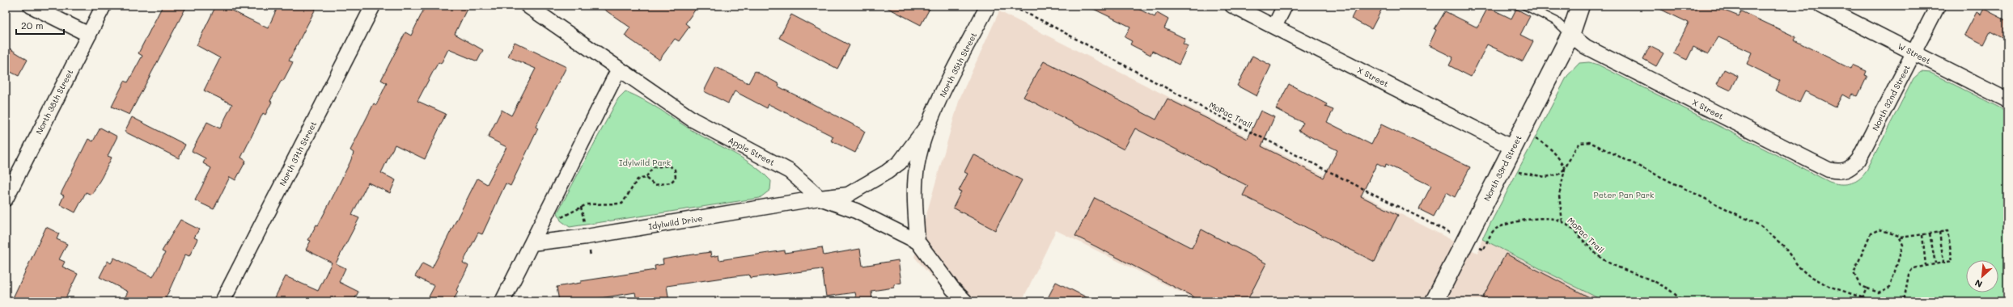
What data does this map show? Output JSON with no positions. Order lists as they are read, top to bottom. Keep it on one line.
{"streets":{"main road":["North 33rd Street"],"street":["W Street","North 35th Street","X Street","North 32nd Street","North 38th Street","Apple Street","North 37th Street","Idylwild Drive"],"path":["MoPac Trail"]},"crossings":[["W Street","North 32nd Street"],["North 35th Street","Apple Street"],["North 35th Street","Idylwild Drive"],["X Street","North 32nd Street"],["X Street","North 33rd Street"],["Apple Street","Idylwild Drive"]],"parks":["Idylwild Park","Peter Pan Park"],"scale_bar":"20 m","north":"bottom left"}
